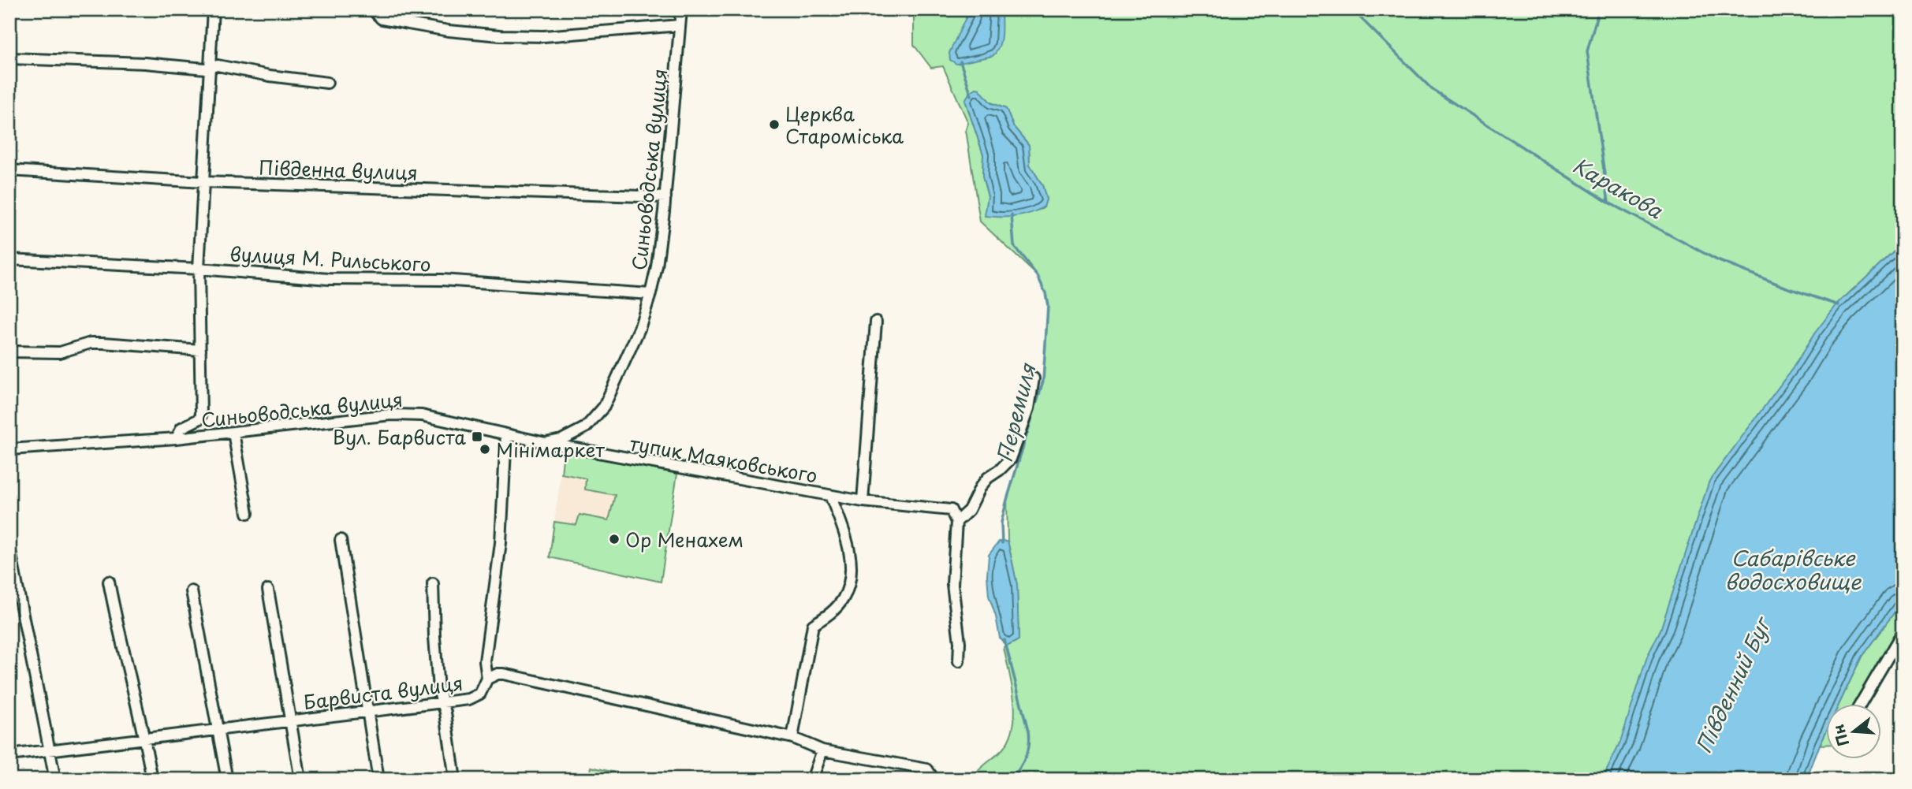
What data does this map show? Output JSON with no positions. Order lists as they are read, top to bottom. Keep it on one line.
{"streets":{"street":["Південна вулиця","Синьоводська вулиця","вулиця М. Рильського","тупик Маяковського","Барвиста вулиця"]},"crossings":[["Південна вулиця","Синьоводська вулиця"],["Синьоводська вулиця","вулиця М. Рильського"],["Синьоводська вулиця","тупик Маяковського"],["тупик Маяковського","Барвиста вулиця"]],"water":["Каракова","Перемиля","Сабарівське водосховище","Південний Буг"],"places":{"other":["Церква Староміська","Мінімаркет","Ор Менахем"],"transit":["Вул. Барвиста"]},"north":"left"}
